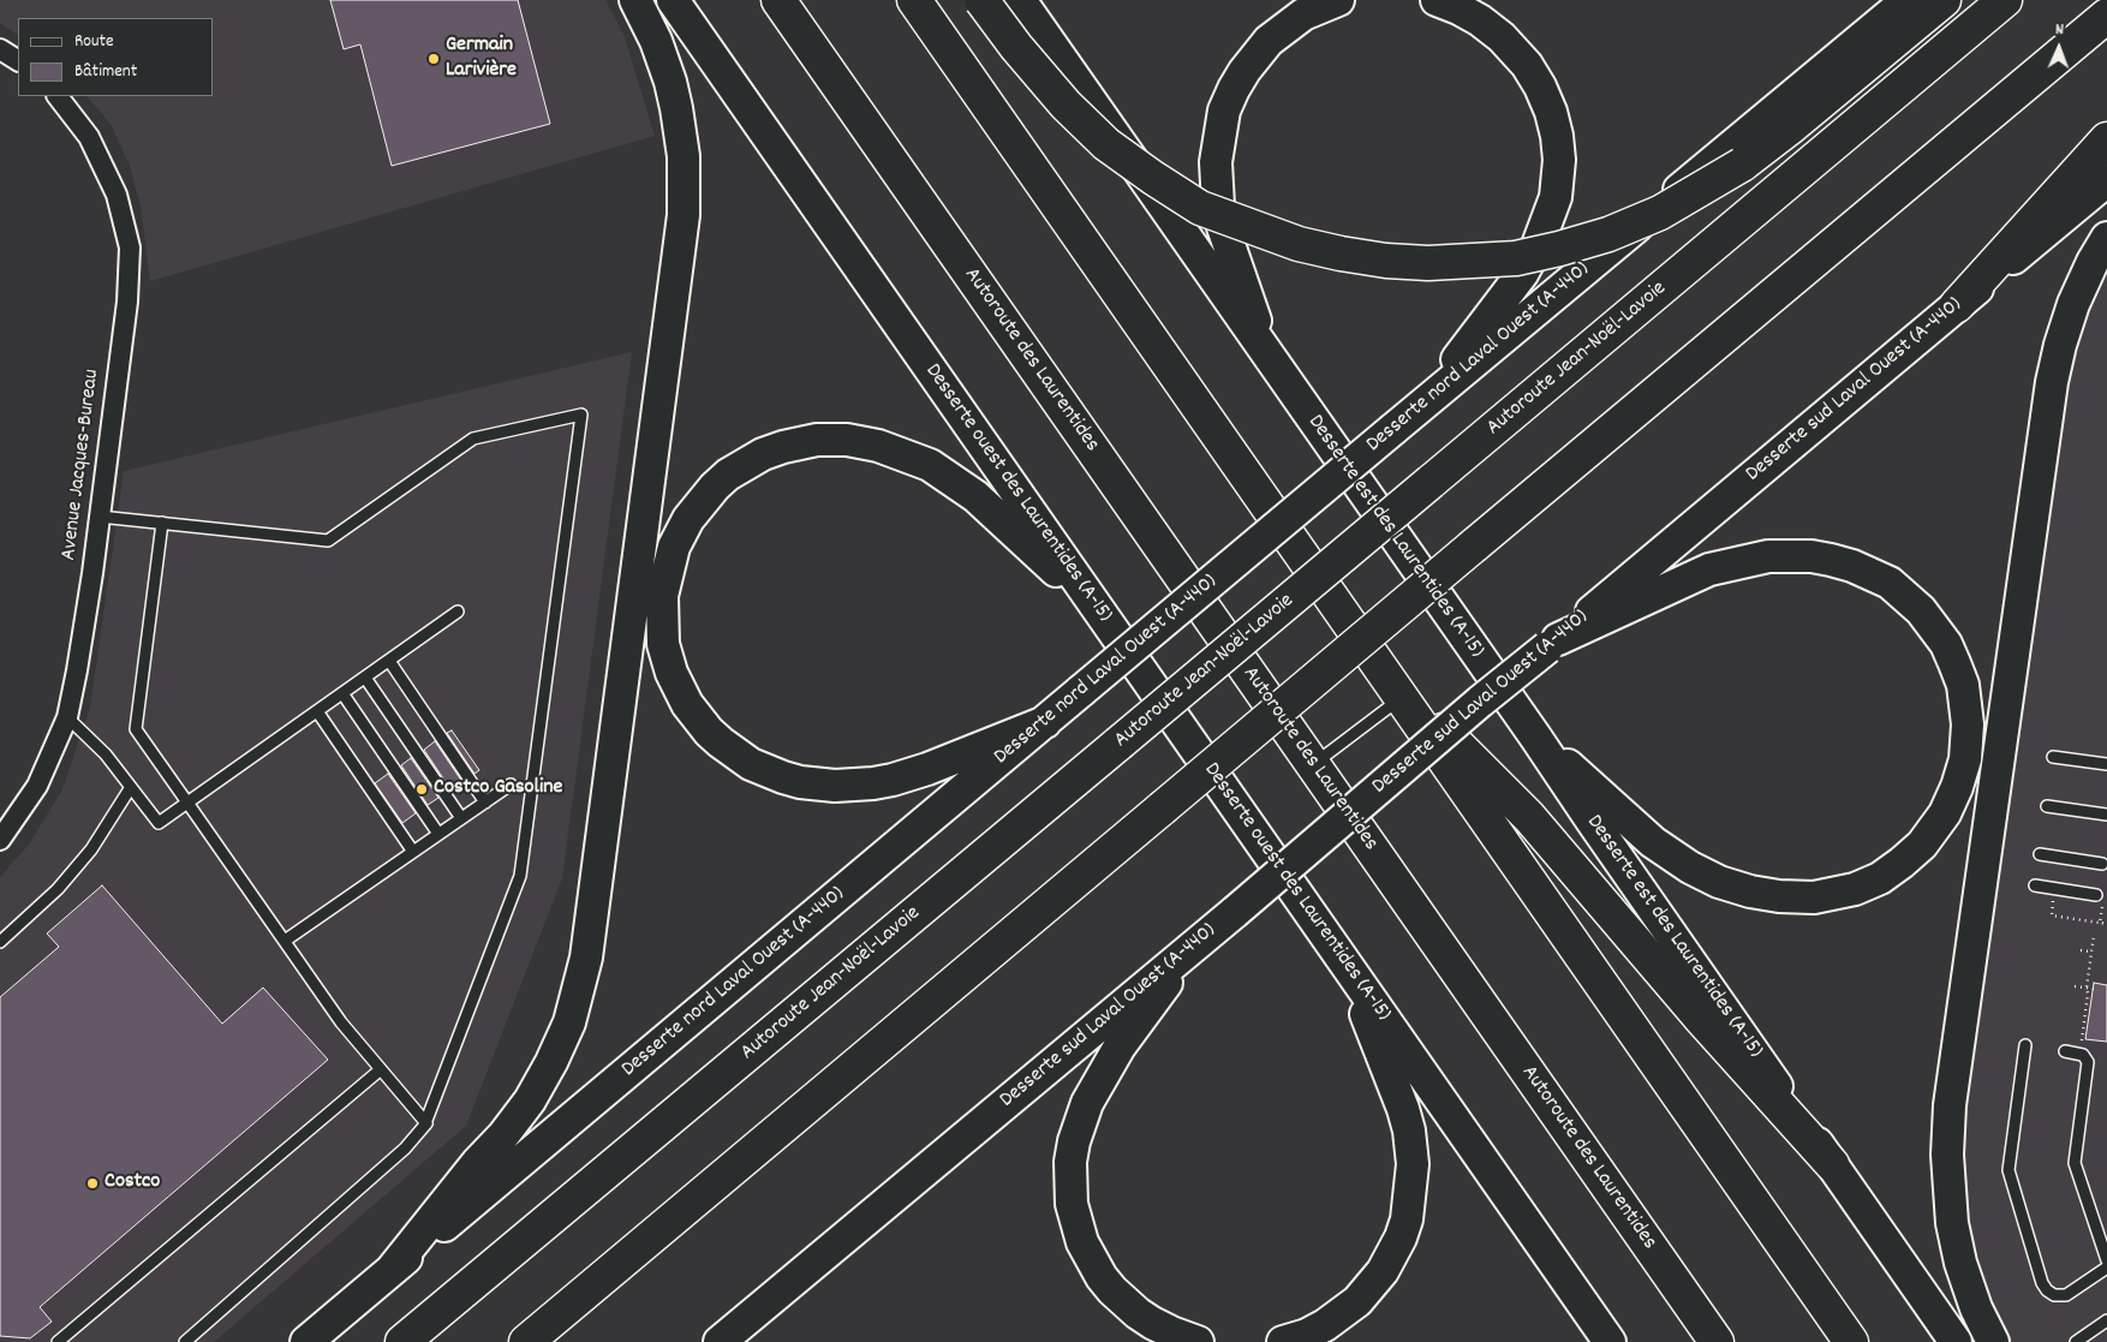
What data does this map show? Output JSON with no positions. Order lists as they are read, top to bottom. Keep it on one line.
{"streets":{"highway":["Autoroute Jean-Noël-Lavoie","Autoroute des Laurentides"],"main road":["Desserte nord Laval Ouest (A-440)","Desserte sud Laval Ouest (A-440)","Desserte ouest des Laurentides (A-15)","Desserte est des Laurentides (A-15)"],"street":["Avenue Jacques-Bureau"]},"places":["Germain Larivière","Costco Gasoline","Costco"],"legend":["Route","Bâtiment"],"north":"top"}
